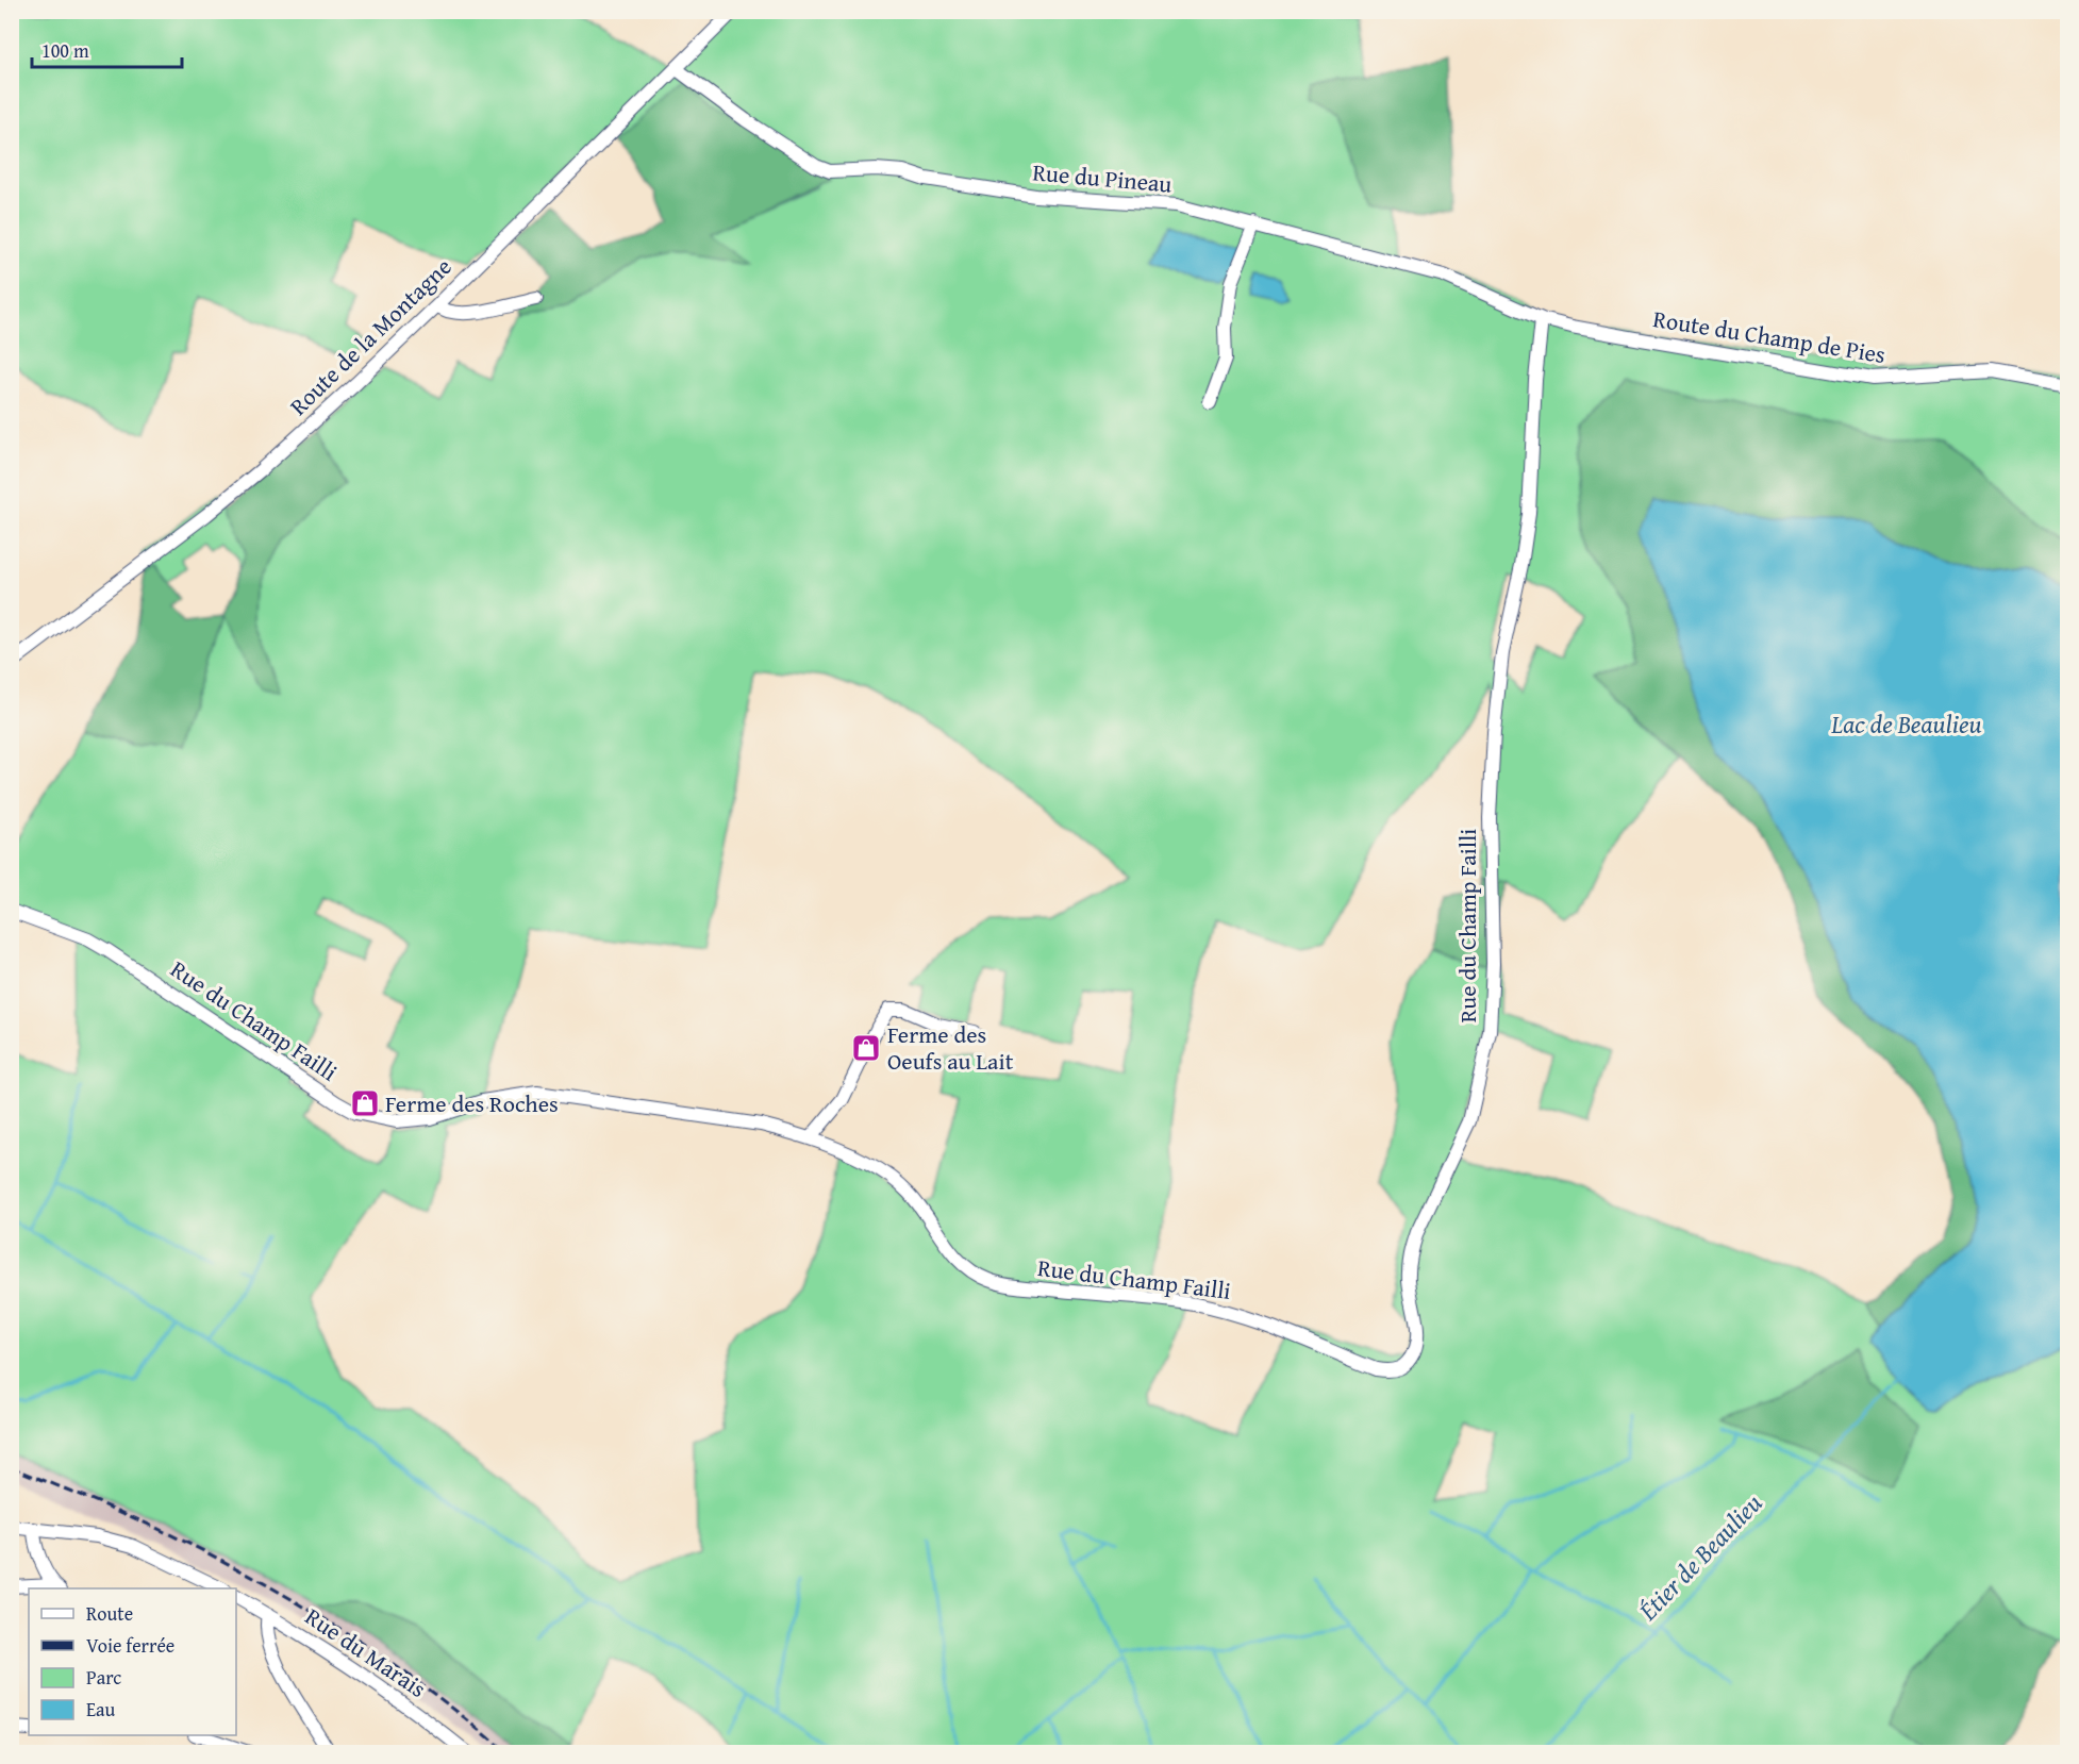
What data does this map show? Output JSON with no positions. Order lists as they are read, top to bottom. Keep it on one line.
{"streets":{"street":["Rue du Pineau","Route de la Montagne","Route du Champ de Pies","Rue du Champ Failli","Rue du Marais"]},"crossings":[["Rue du Pineau","Route de la Montagne"],["Rue du Pineau","Route du Champ de Pies"],["Rue du Pineau","Rue du Champ Failli"],["Route du Champ de Pies","Rue du Champ Failli"]],"water":["Lac de Beaulieu","Étier de Beaulieu"],"places":{"shop":["Ferme des Oeufs au Lait","Ferme des Roches"]},"legend":["Route","Voie ferrée","Parc","Eau"],"scale_bar":"100 m"}
